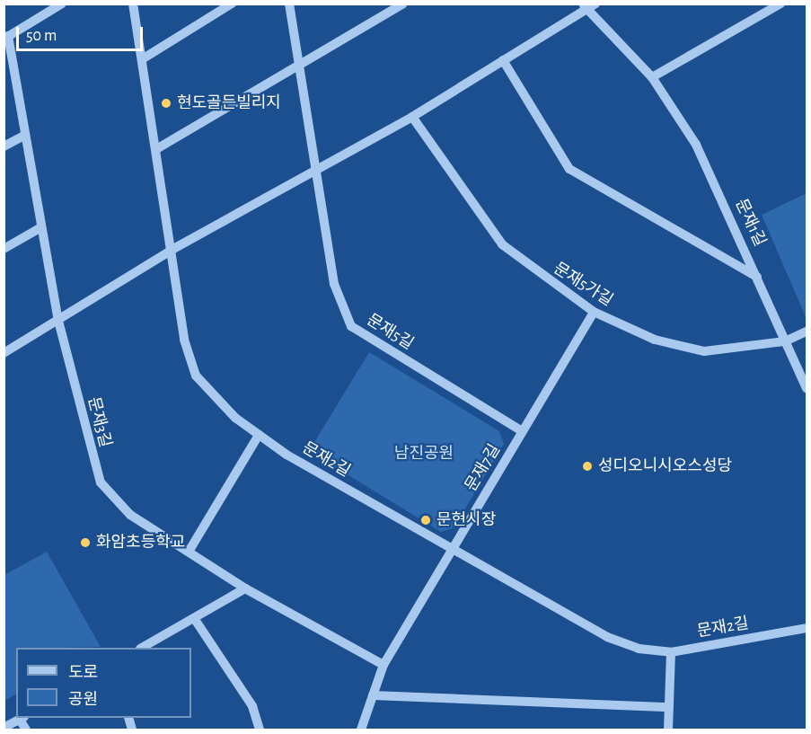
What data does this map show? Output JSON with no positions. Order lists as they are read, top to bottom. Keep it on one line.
{"streets":{"street":["문재1길","문재5가길","문재5길","문재3길","문재2길","문재7길"]},"crossings":[["문재1길","문재5가길"],["문재5가길","문재7길"],["문재5길","문재7길"],["문재3길","문재7길"],["문재2길","문재7길"]],"parks":["남진공원"],"places":["현도골든빌리지","성디오니시오스성당","문현시장","화암초등학교"],"legend":["도로","공원"],"scale_bar":"50 m"}
